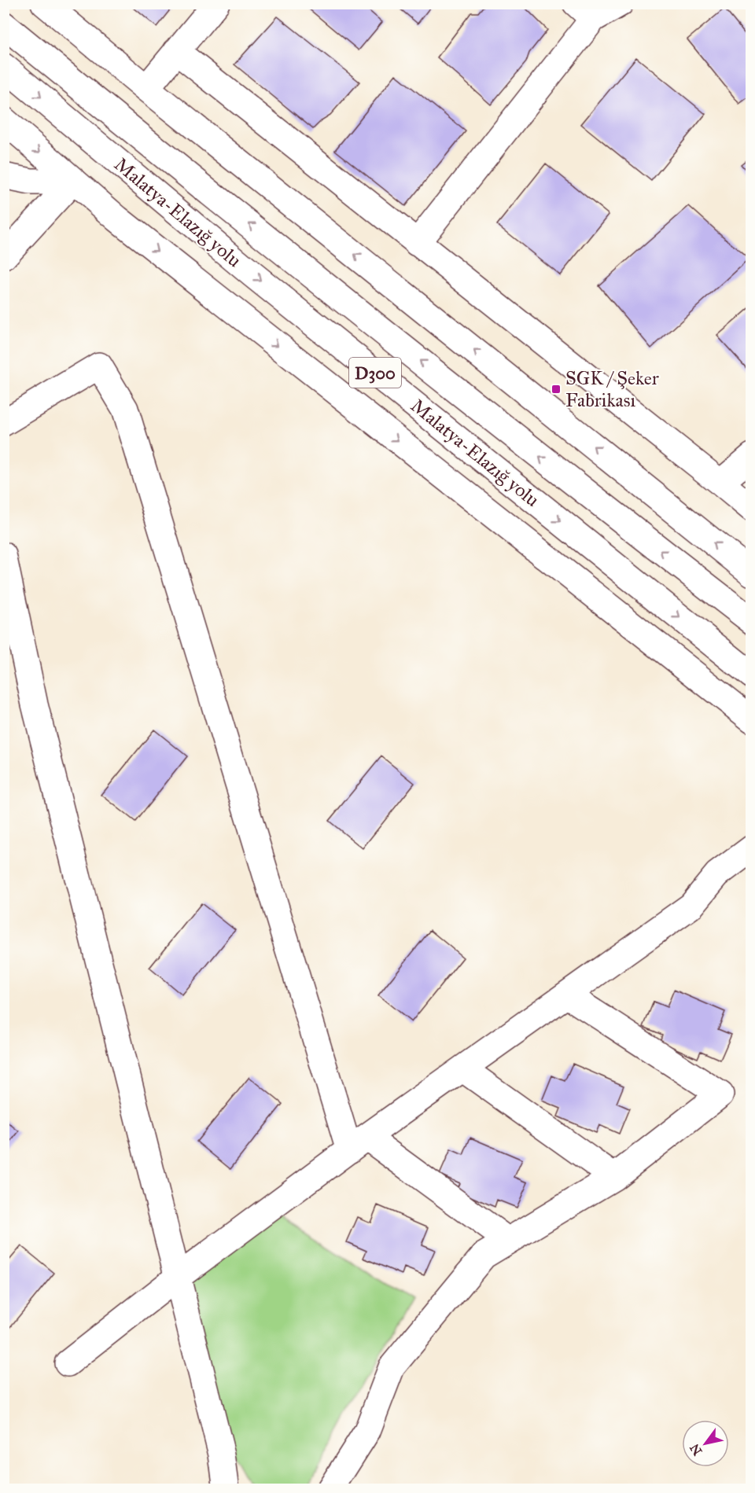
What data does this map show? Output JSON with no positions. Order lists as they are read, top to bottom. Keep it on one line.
{"streets":{"main road":["Malatya-Elazığ yolu","D300"]},"places":{"transit":["SGK / Şeker Fabrikası"]},"north":"bottom left"}
